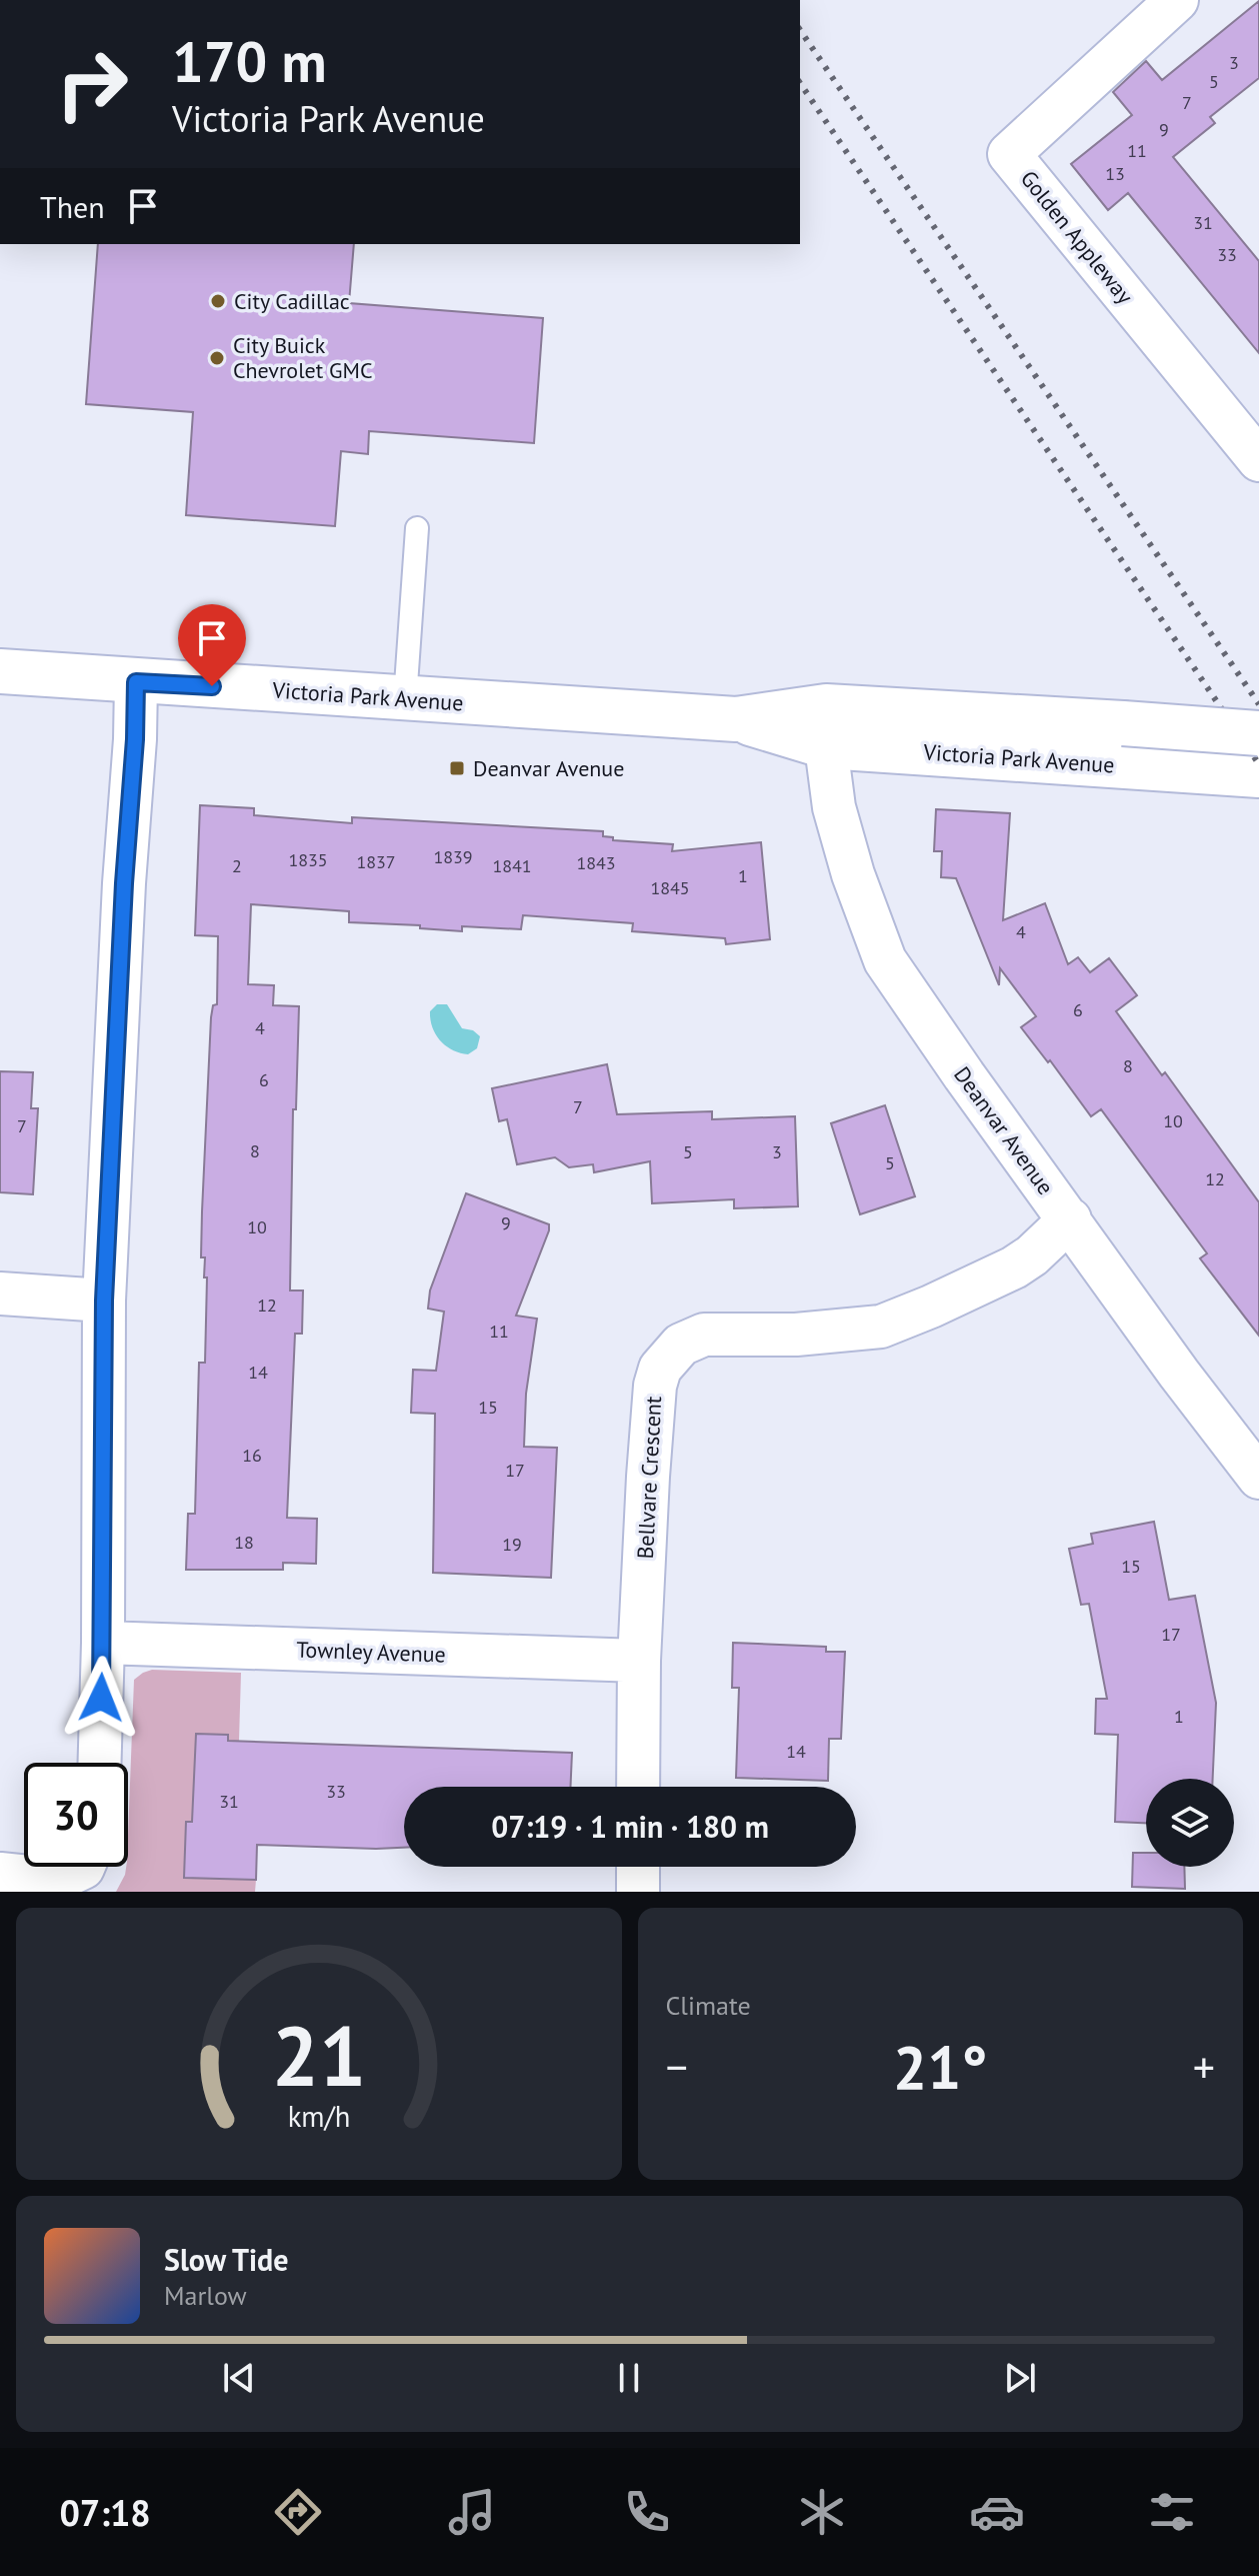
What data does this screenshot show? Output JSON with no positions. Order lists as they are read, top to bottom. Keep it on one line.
{"streets":{"main road":["Victoria Park Avenue"],"street":["Golden Appleway","Deanvar Avenue","Bellvare Crescent","Townley Avenue"]},"crossings":[["Victoria Park Avenue","Deanvar Avenue"],["Deanvar Avenue","Bellvare Crescent"],["Bellvare Crescent","Townley Avenue"]],"places":{"other":["City Cadillac","City Buick Chevrolet GMC"],"transit":["Deanvar Avenue"]},"house_numbers":["3","5","7","9","11","13","31","33","1839","1835","1837","1843","2","1841","1","1845","4","6","4","8","6","7","10","7","8","5","3","5","12","9","10","12","11","14","15","16","17","18","19","15","17","1","14","33","31"],"page":{"turn":["170 m","Victoria Park Avenue"],"then":"Then","limit":"30","trip":"07:19 · 1 min · 180 m","tile":"Climate","heat":["−","21°","+"],"song":["Slow Tide","Marlow"],"tabs":"07:18","gauge":["21","km/h"]}}
